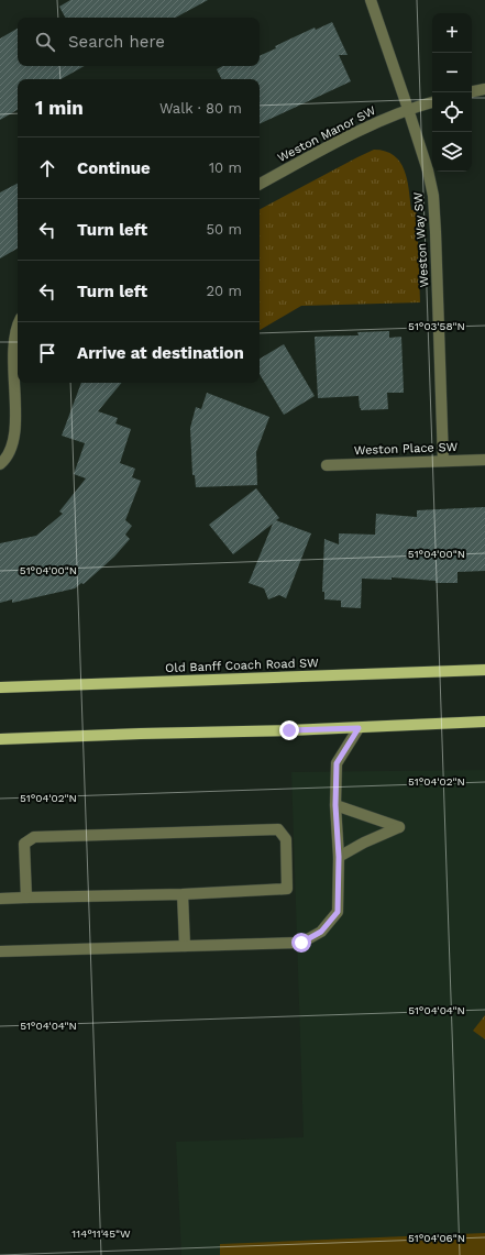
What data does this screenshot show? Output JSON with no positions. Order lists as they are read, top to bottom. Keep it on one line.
{"streets":{"main road":["Old Banff Coach Road SW"],"street":["Weston Manor SW","Weston Way SW","Weston Place SW"]},"crossings":[["Weston Manor SW","Weston Way SW"],["Weston Way SW","Weston Place SW"]],"page":{"map_buttons":["+","−"],"search":"Search here","heading":["1 min","Walk · 80 m"],"list":[["Continue","10 m"],["Turn left","50 m"],["Turn left","20 m"],"Arrive at destination"]},"coordinates":["51°03'58\"N","51°04'00\"N","51°04'02\"N","51°04'04\"N","114°11'45\"W","51°04'06\"N"]}
